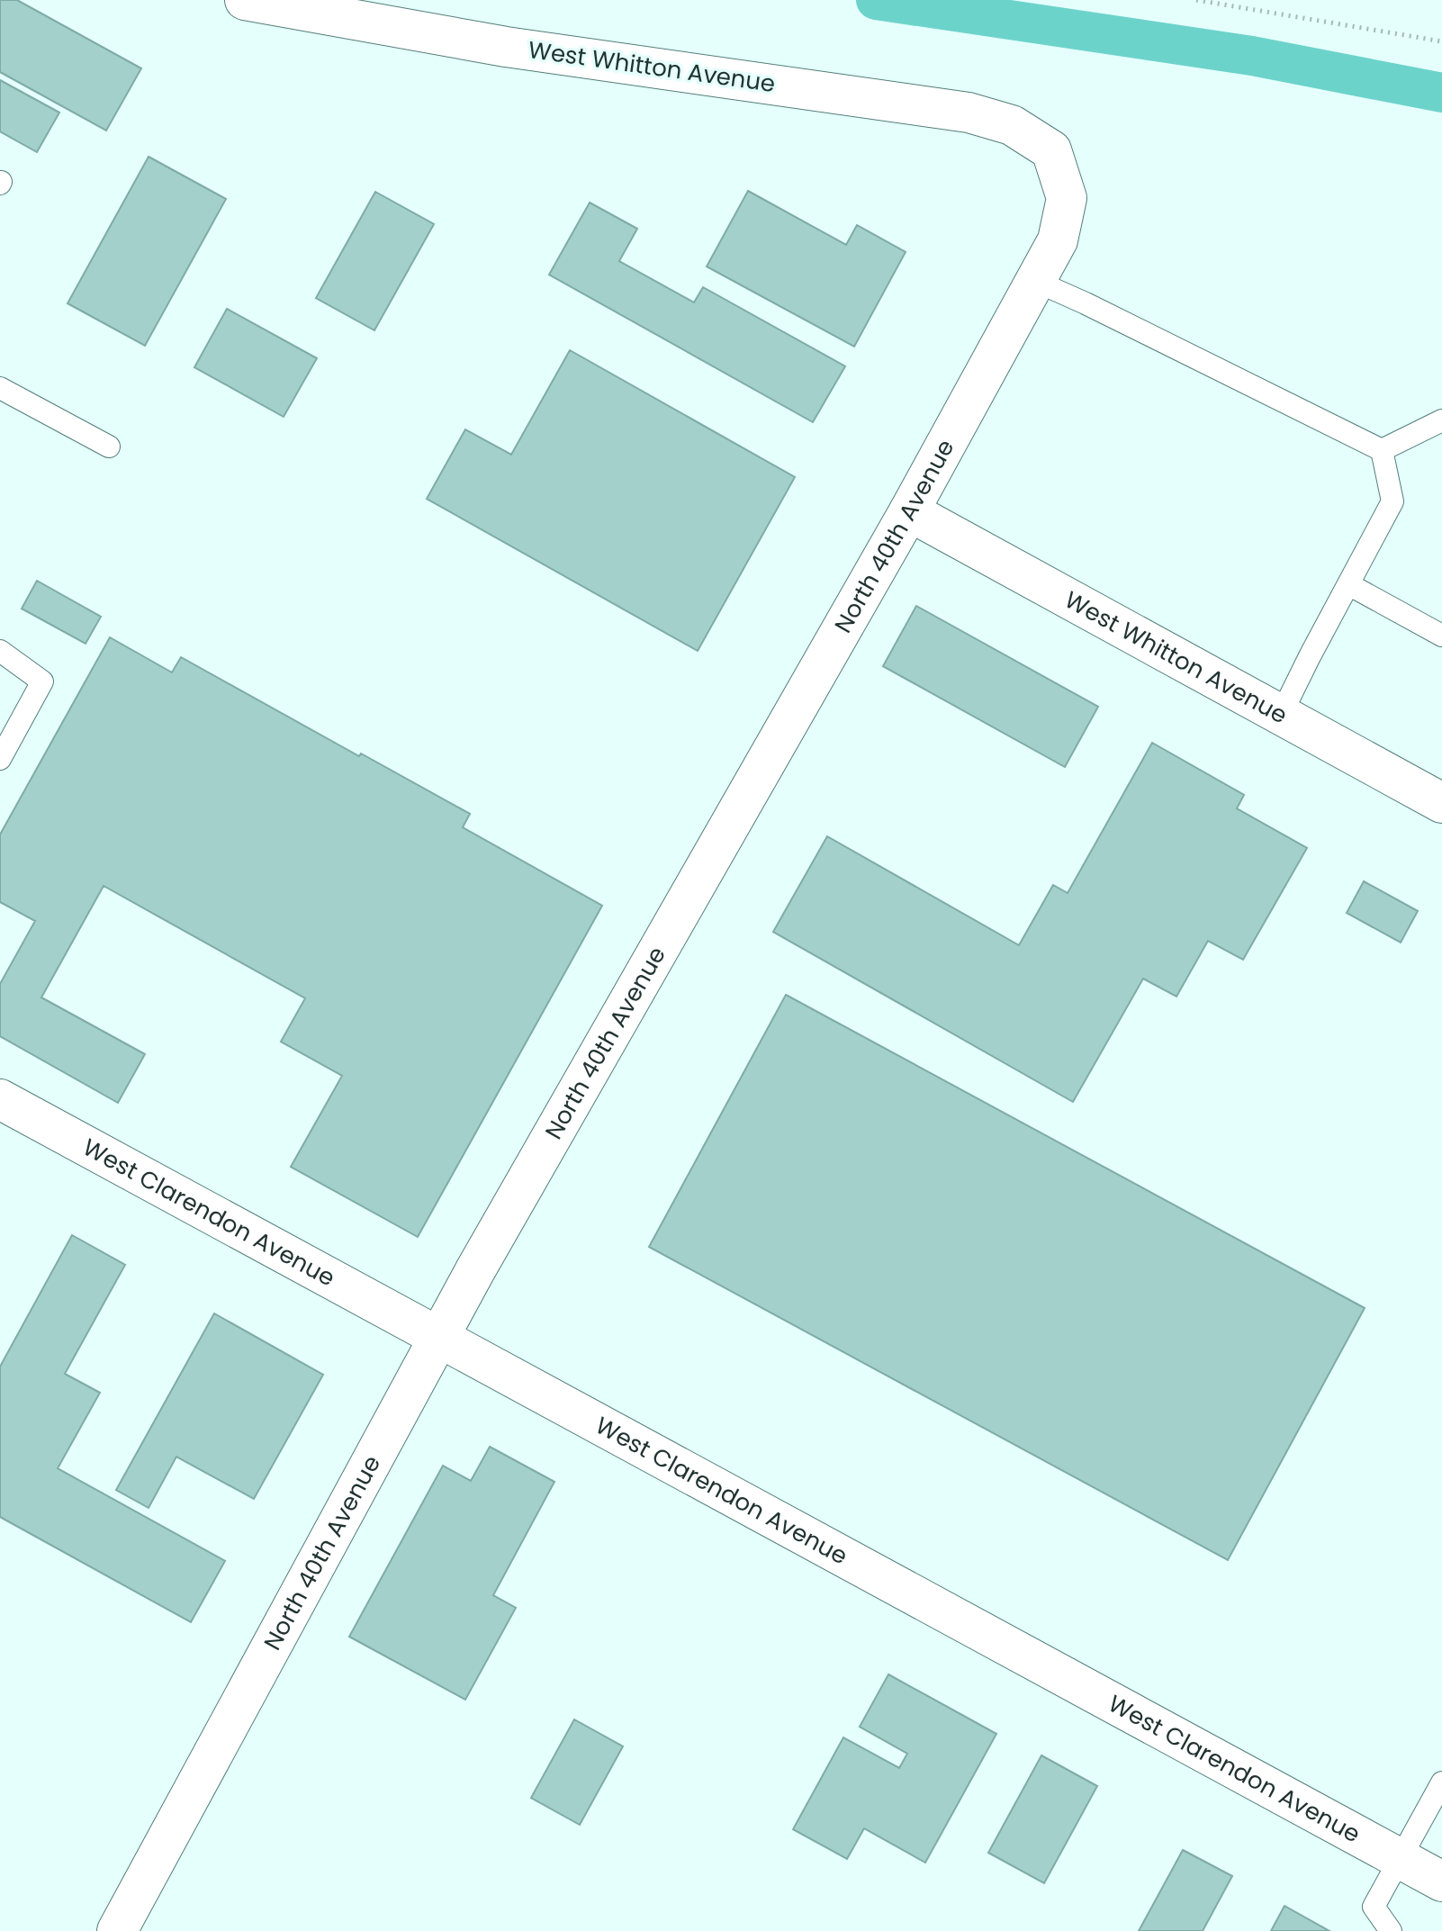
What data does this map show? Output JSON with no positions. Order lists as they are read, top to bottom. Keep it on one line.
{"streets":{"street":["West Whitton Avenue","North 40th Avenue","West Clarendon Avenue"]},"crossings":[["West Whitton Avenue","North 40th Avenue"],["North 40th Avenue","West Clarendon Avenue"]]}
